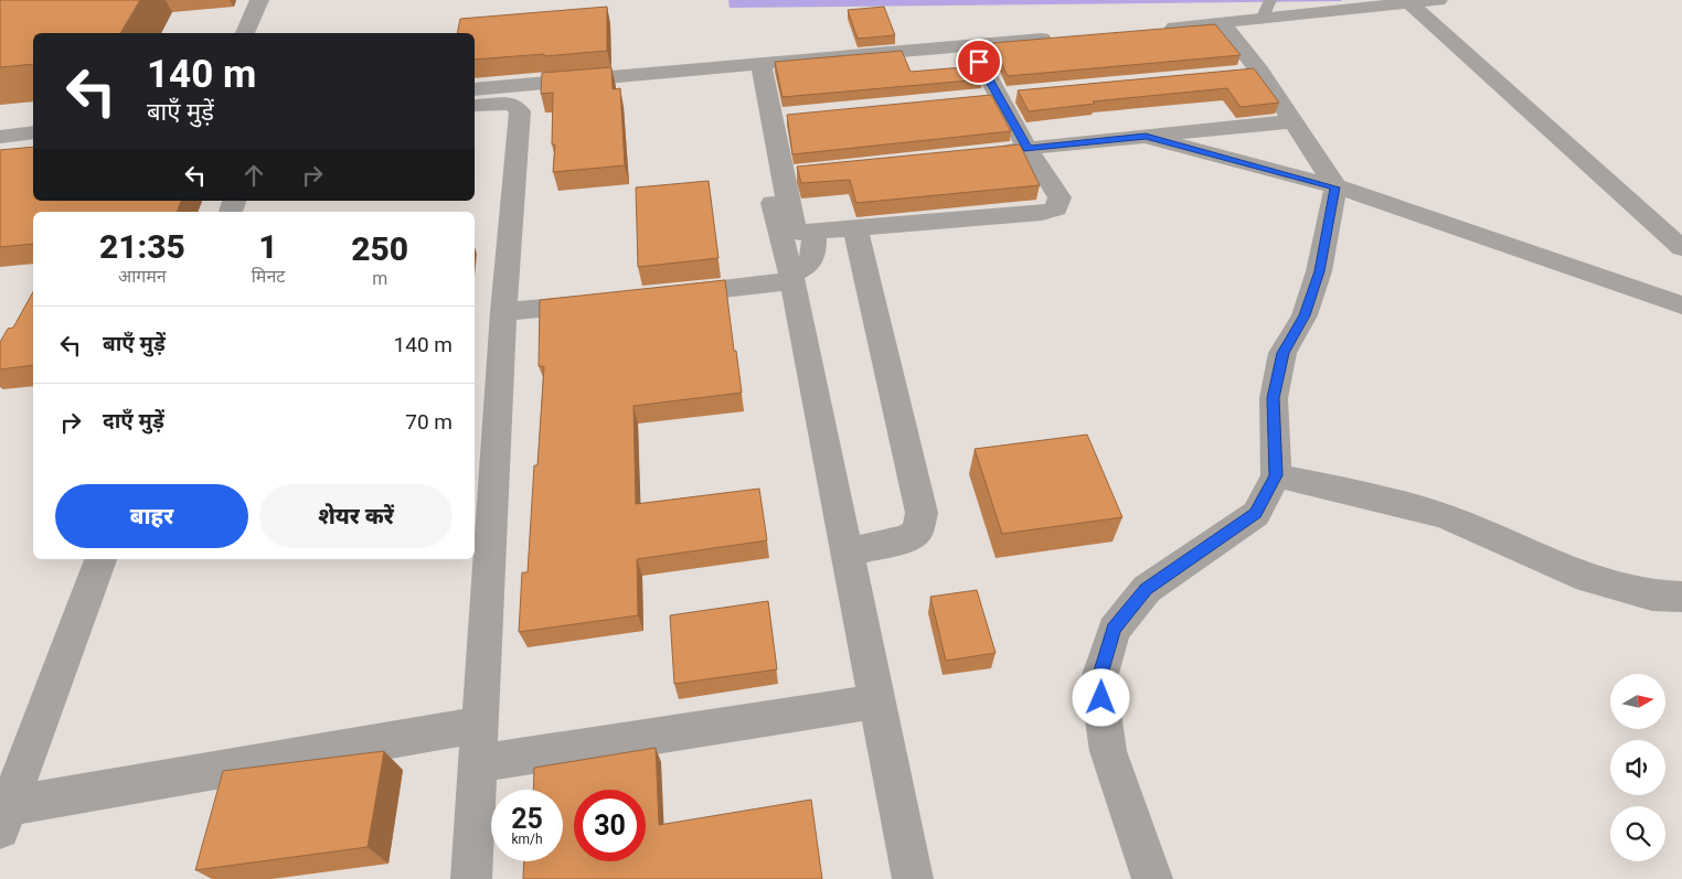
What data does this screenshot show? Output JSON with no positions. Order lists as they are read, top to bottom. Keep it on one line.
{"north":"right","page":{"turn":["140 m","बाएँ मुड़ें"],"eta":["21:35","आगमन","1","मिनट","250","m"],"list":[{"name":"बाएँ मुड़ें","value":"140 m"},{"name":"दाएँ मुड़ें","value":"70 m"}],"buttons":["बाहर","शेयर करें"],"speed":"25 km/h","limit":"30"}}
